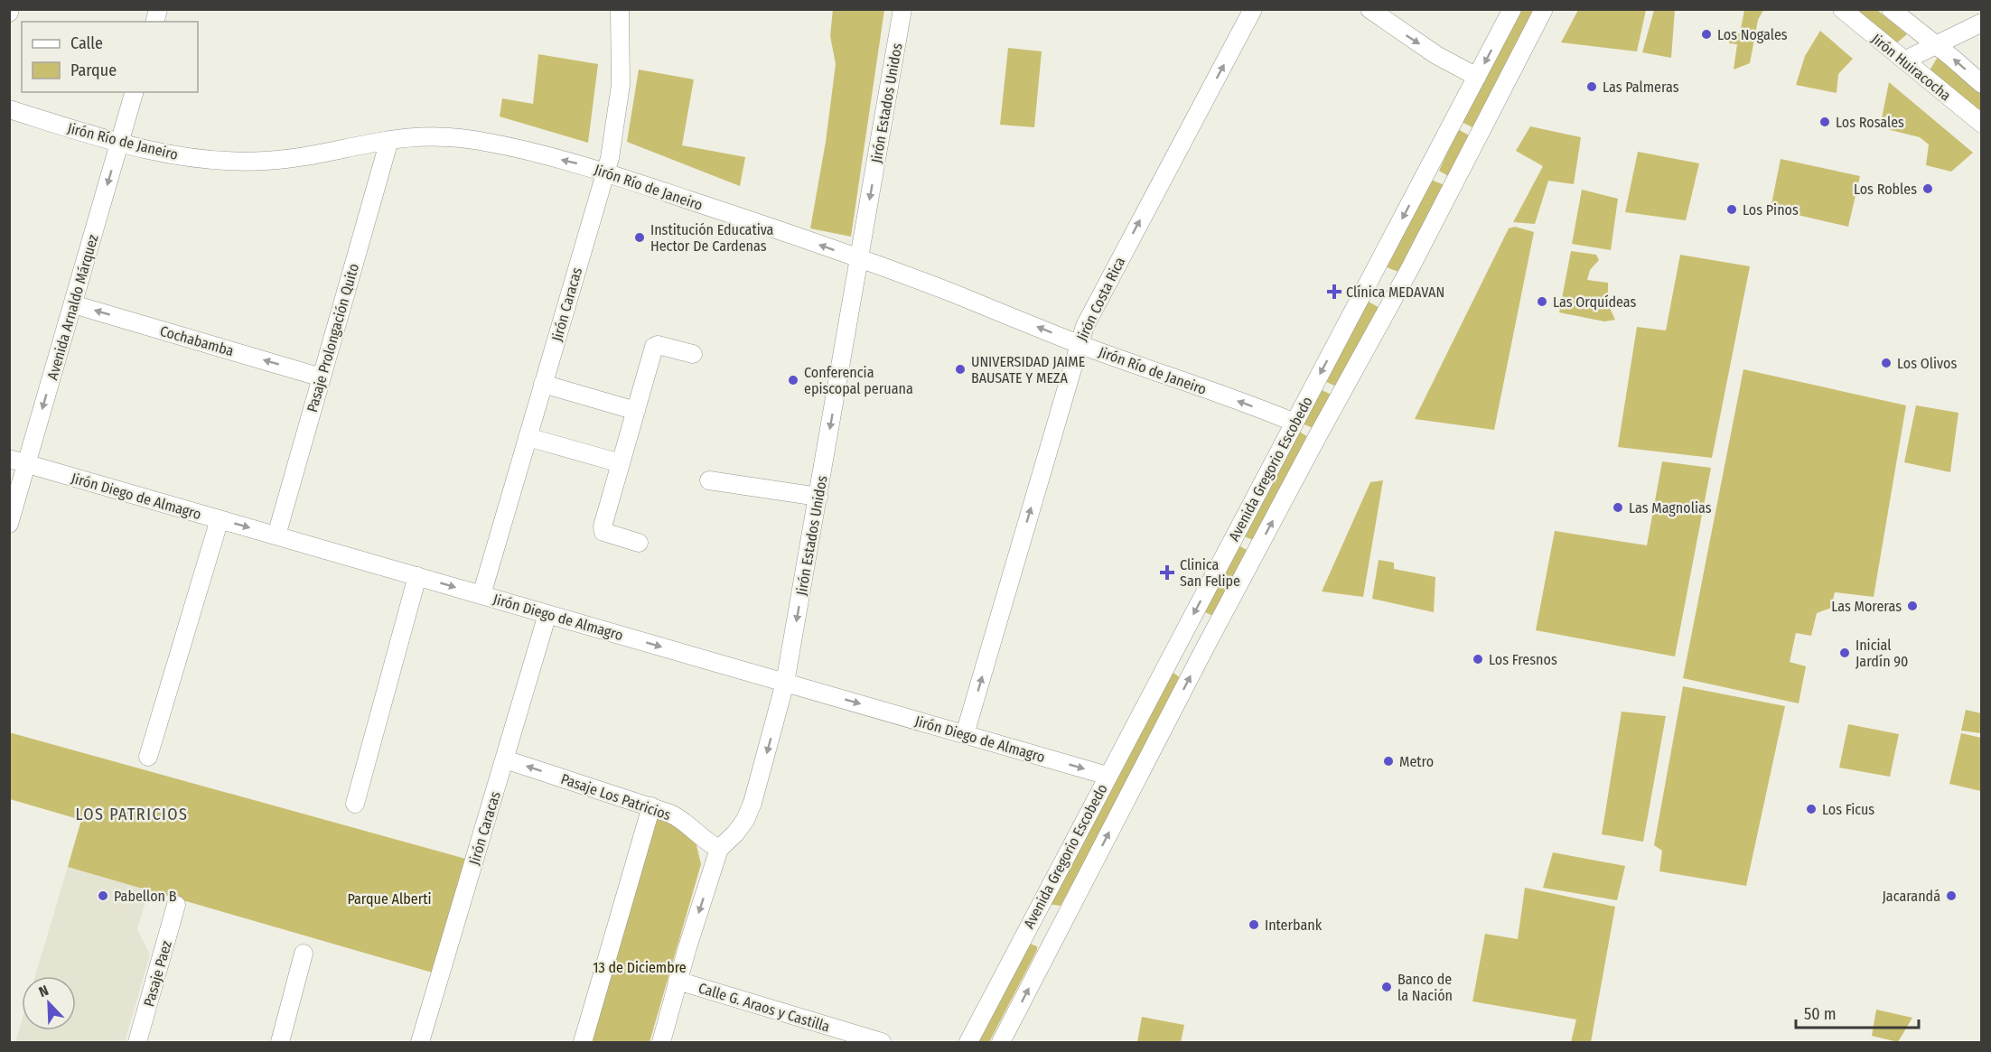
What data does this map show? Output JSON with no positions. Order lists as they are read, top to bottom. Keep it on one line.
{"streets":{"street":["Jirón Huiracocha","Jirón Estados Unidos","Jirón Río de Janeiro","Jirón Costa Rica","Jirón Caracas","Avenida Arnaldo Márquez","Pasaje Prolongación Quito","Cochabamba","Avenida Gregorio Escobedo","Jirón Diego de Almagro","Pasaje Los Patricios","Pasaje Paez","Calle G. Araos y Castilla"]},"crossings":[["Jirón Estados Unidos","Jirón Río de Janeiro"],["Jirón Estados Unidos","Jirón Diego de Almagro"],["Jirón Estados Unidos","Pasaje Los Patricios"],["Jirón Estados Unidos","Calle G. Araos y Castilla"],["Jirón Río de Janeiro","Jirón Costa Rica"],["Jirón Río de Janeiro","Jirón Caracas"],["Jirón Río de Janeiro","Avenida Arnaldo Márquez"],["Jirón Río de Janeiro","Pasaje Prolongación Quito"],["Jirón Río de Janeiro","Avenida Gregorio Escobedo"],["Jirón Costa Rica","Jirón Diego de Almagro"],["Jirón Caracas","Jirón Diego de Almagro"],["Jirón Caracas","Pasaje Los Patricios"],["Avenida Arnaldo Márquez","Cochabamba"],["Avenida Arnaldo Márquez","Jirón Diego de Almagro"],["Pasaje Prolongación Quito","Cochabamba"],["Pasaje Prolongación Quito","Jirón Diego de Almagro"],["Avenida Gregorio Escobedo","Jirón Diego de Almagro"]],"one_way":["Jirón Estados Unidos","Jirón Río de Janeiro","Jirón Costa Rica","Avenida Arnaldo Márquez","Cochabamba","Jirón Diego de Almagro","Pasaje Los Patricios"],"districts":["LOS PATRICIOS"],"parks":["Parque Alberti","13 de Diciembre"],"places":{"other":["Los Nogales","Las Palmeras","Los Rosales","Los Robles","Los Pinos","Institución Educativa Hector De Cardenas","Las Orquídeas","Los Olivos","UNIVERSIDAD JAIME BAUSATE Y MEZA","Conferencia episcopal peruana","Las Magnolias","Las Moreras","Inicial Jardín 90","Los Fresnos","Metro","Los Ficus","Pabellon B","Jacarandá","Interbank","Banco de la Nación"],"health":["Clínica MEDAVAN","Clinica San Felipe"]},"legend":["Calle","Parque"],"scale_bar":"50 m","north":"top left"}
